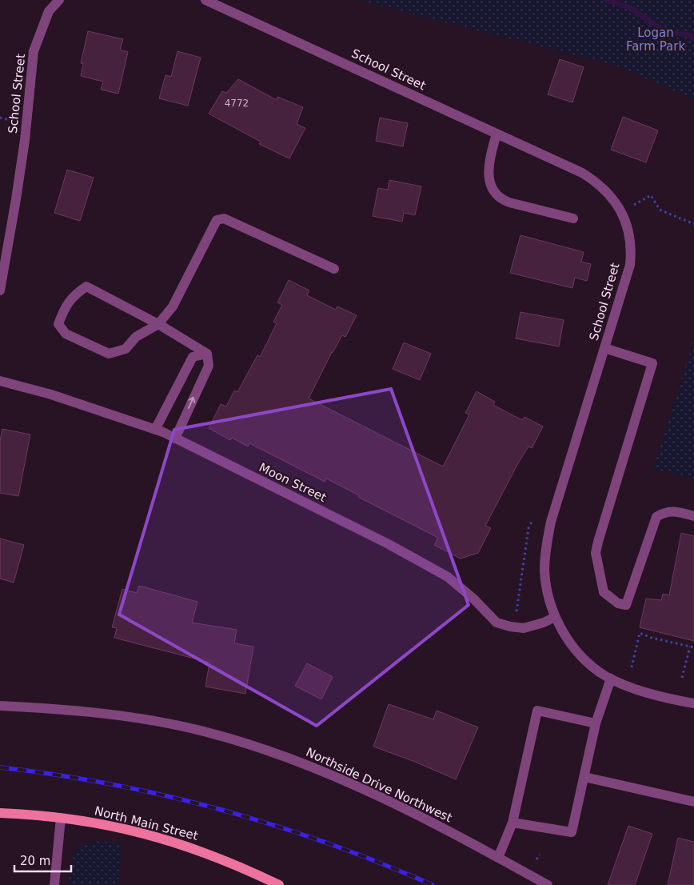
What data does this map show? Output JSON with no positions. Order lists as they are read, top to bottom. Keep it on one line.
{"streets":{"main road":["North Main Street"],"street":["School Street","Moon Street","Northside Drive Northwest"]},"crossings":[["School Street","Moon Street"]],"parks":["Logan Farm Park"],"house_numbers":["4772"],"scale_bar":"20 m"}
